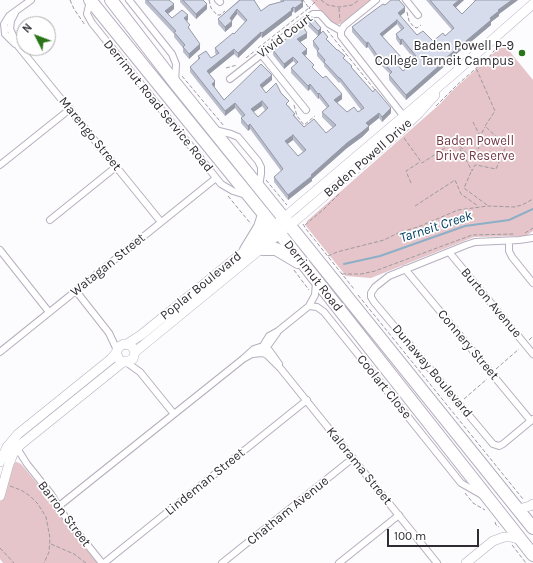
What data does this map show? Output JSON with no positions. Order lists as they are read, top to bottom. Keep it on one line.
{"streets":{"highway":["Derrimut Road"],"street":["Vivid Court","Derrimut Road Service Road","Marengo Street","Baden Powell Drive","Watagan Street","Poplar Boulevard","Burton Avenue","Connery Street","Dunaway Boulevard","Coolart Close","Kalorama Street","Lindeman Street","Chatham Avenue","Barron Street"]},"crossings":[["Derrimut Road Service Road","Watagan Street"],["Derrimut Road Service Road","Derrimut Road"],["Marengo Street","Watagan Street"],["Baden Powell Drive","Derrimut Road"],["Baden Powell Drive","Poplar Boulevard"],["Derrimut Road","Poplar Boulevard"],["Derrimut Road","Coolart Close"],["Poplar Boulevard","Barron Street"],["Connery Street","Dunaway Boulevard"],["Kalorama Street","Lindeman Street"],["Kalorama Street","Chatham Avenue"],["Lindeman Street","Barron Street"]],"water":["Tarneit Creek"],"parks":["Baden Powell Drive Reserve"],"places":["Baden Powell P-9 College Tarneit Campus"],"scale_bar":"100 m","north":"top left"}
